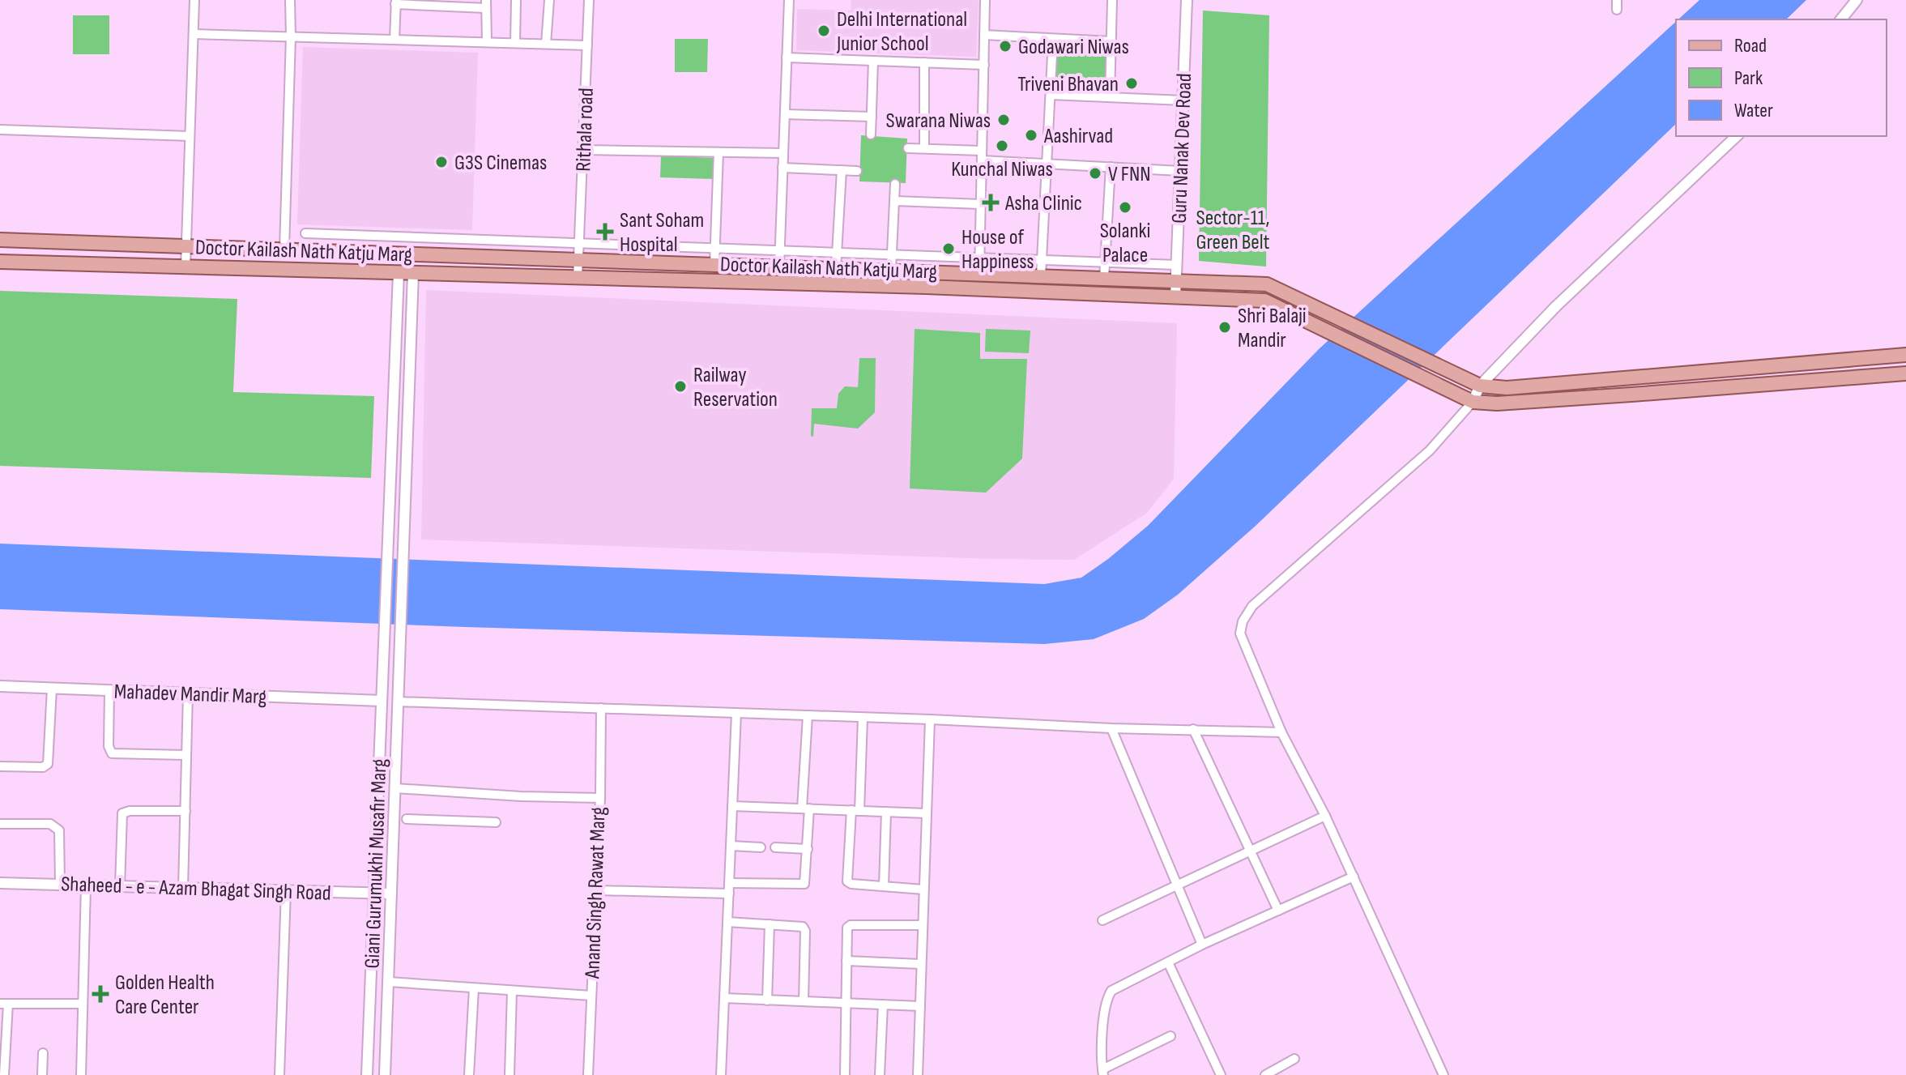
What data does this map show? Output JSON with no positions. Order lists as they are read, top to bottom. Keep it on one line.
{"streets":{"main road":["Doctor Kailash Nath Katju Marg"],"street":["Rithala road","Guru Nanak Dev Road","Mahadev Mandir Marg","Giani Gurumukhi Musafir Marg","Shaheed - e - Azam Bhagat Singh Road","Anand Singh Rawat Marg"]},"crossings":[["Rithala road","Doctor Kailash Nath Katju Marg"],["Guru Nanak Dev Road","Doctor Kailash Nath Katju Marg"],["Doctor Kailash Nath Katju Marg","Giani Gurumukhi Musafir Marg"],["Mahadev Mandir Marg","Giani Gurumukhi Musafir Marg"],["Giani Gurumukhi Musafir Marg","Shaheed - e - Azam Bhagat Singh Road"],["Giani Gurumukhi Musafir Marg","Anand Singh Rawat Marg"]],"parks":["Sector-11, Green Belt"],"places":{"other":["Delhi International Junior School","Godawari Niwas","Triveni Bhavan","Swarana Niwas","Aashirvad","Kunchal Niwas","G3S Cinemas","V FNN","Solanki Palace","House of Happiness","Shri Balaji Mandir","Railway Reservation"],"health":["Asha Clinic","Sant Soham Hospital","Golden Health Care Center"]},"legend":["Road","Park","Water"]}
